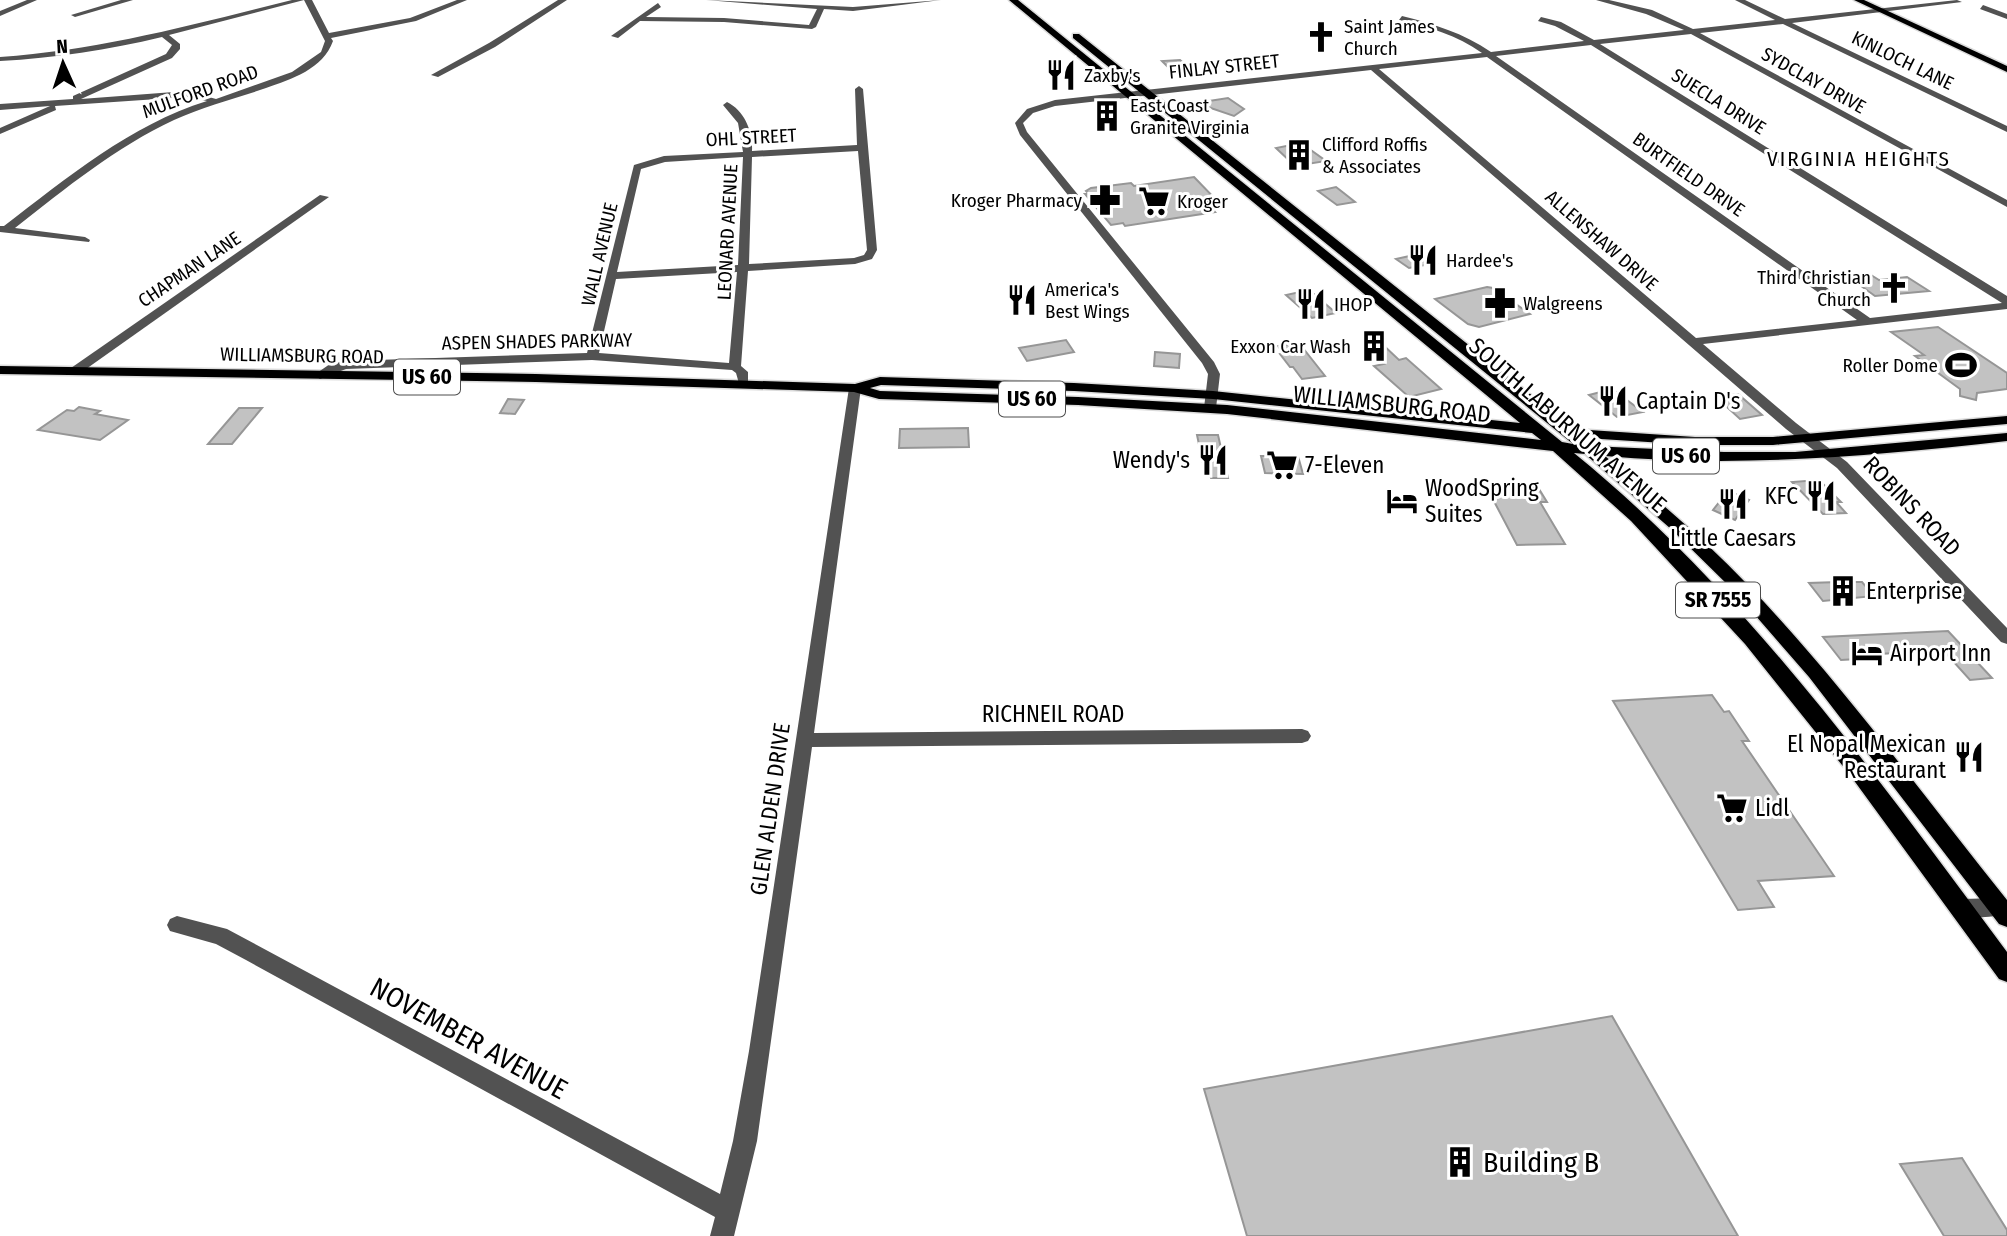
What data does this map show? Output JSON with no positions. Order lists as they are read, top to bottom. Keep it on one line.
{"streets":{"main road":["WILLIAMSBURG ROAD","US 60","SOUTH LABURNUM AVENUE","SR 7555"],"street":["KINLOCH LANE","FINLAY STREET","SYDCLAY DRIVE","MULFORD ROAD","SUECLA DRIVE","OHL STREET","BURTFIELD DRIVE","LEONARD AVENUE","ALLENSHAW DRIVE","WALL AVENUE","CHAPMAN LANE","ASPEN SHADES PARKWAY","ROBINS ROAD","RICHNEIL ROAD","GLEN ALDEN DRIVE","NOVEMBER AVENUE"]},"crossings":[["KINLOCH LANE","FINLAY STREET"],["FINLAY STREET","SYDCLAY DRIVE"],["FINLAY STREET","SUECLA DRIVE"],["FINLAY STREET","BURTFIELD DRIVE"],["FINLAY STREET","ALLENSHAW DRIVE"],["FINLAY STREET","WILLIAMSBURG ROAD"],["FINLAY STREET","SOUTH LABURNUM AVENUE"],["OHL STREET","LEONARD AVENUE"],["OHL STREET","WALL AVENUE"],["LEONARD AVENUE","ASPEN SHADES PARKWAY"],["ALLENSHAW DRIVE","WILLIAMSBURG ROAD"],["ALLENSHAW DRIVE","ROBINS ROAD"],["WALL AVENUE","ASPEN SHADES PARKWAY"],["CHAPMAN LANE","WILLIAMSBURG ROAD"],["ASPEN SHADES PARKWAY","WILLIAMSBURG ROAD"],["WILLIAMSBURG ROAD","SOUTH LABURNUM AVENUE"],["WILLIAMSBURG ROAD","ROBINS ROAD"],["WILLIAMSBURG ROAD","GLEN ALDEN DRIVE"],["RICHNEIL ROAD","GLEN ALDEN DRIVE"],["GLEN ALDEN DRIVE","NOVEMBER AVENUE"]],"districts":["VIRGINIA HEIGHTS"],"places":{"church":["Saint James Church","Third Christian Church"],"restaurant":["Zaxby's","Hardee's","America's Best Wings","IHOP","Captain D's","Wendy's","KFC","Little Caesars","El Nopal Mexican Restaurant"],"building":["East Coast Granite Virginia","Clifford Roffis & Associates","Exxon Car Wash","Enterprise","Building B"],"pharmacy":["Kroger Pharmacy","Walgreens"],"supermarket":["Kroger","7-Eleven","Lidl"],"sports":["Roller Dome"],"hotel":["WoodSpring Suites","Airport Inn"]},"north":"top"}
